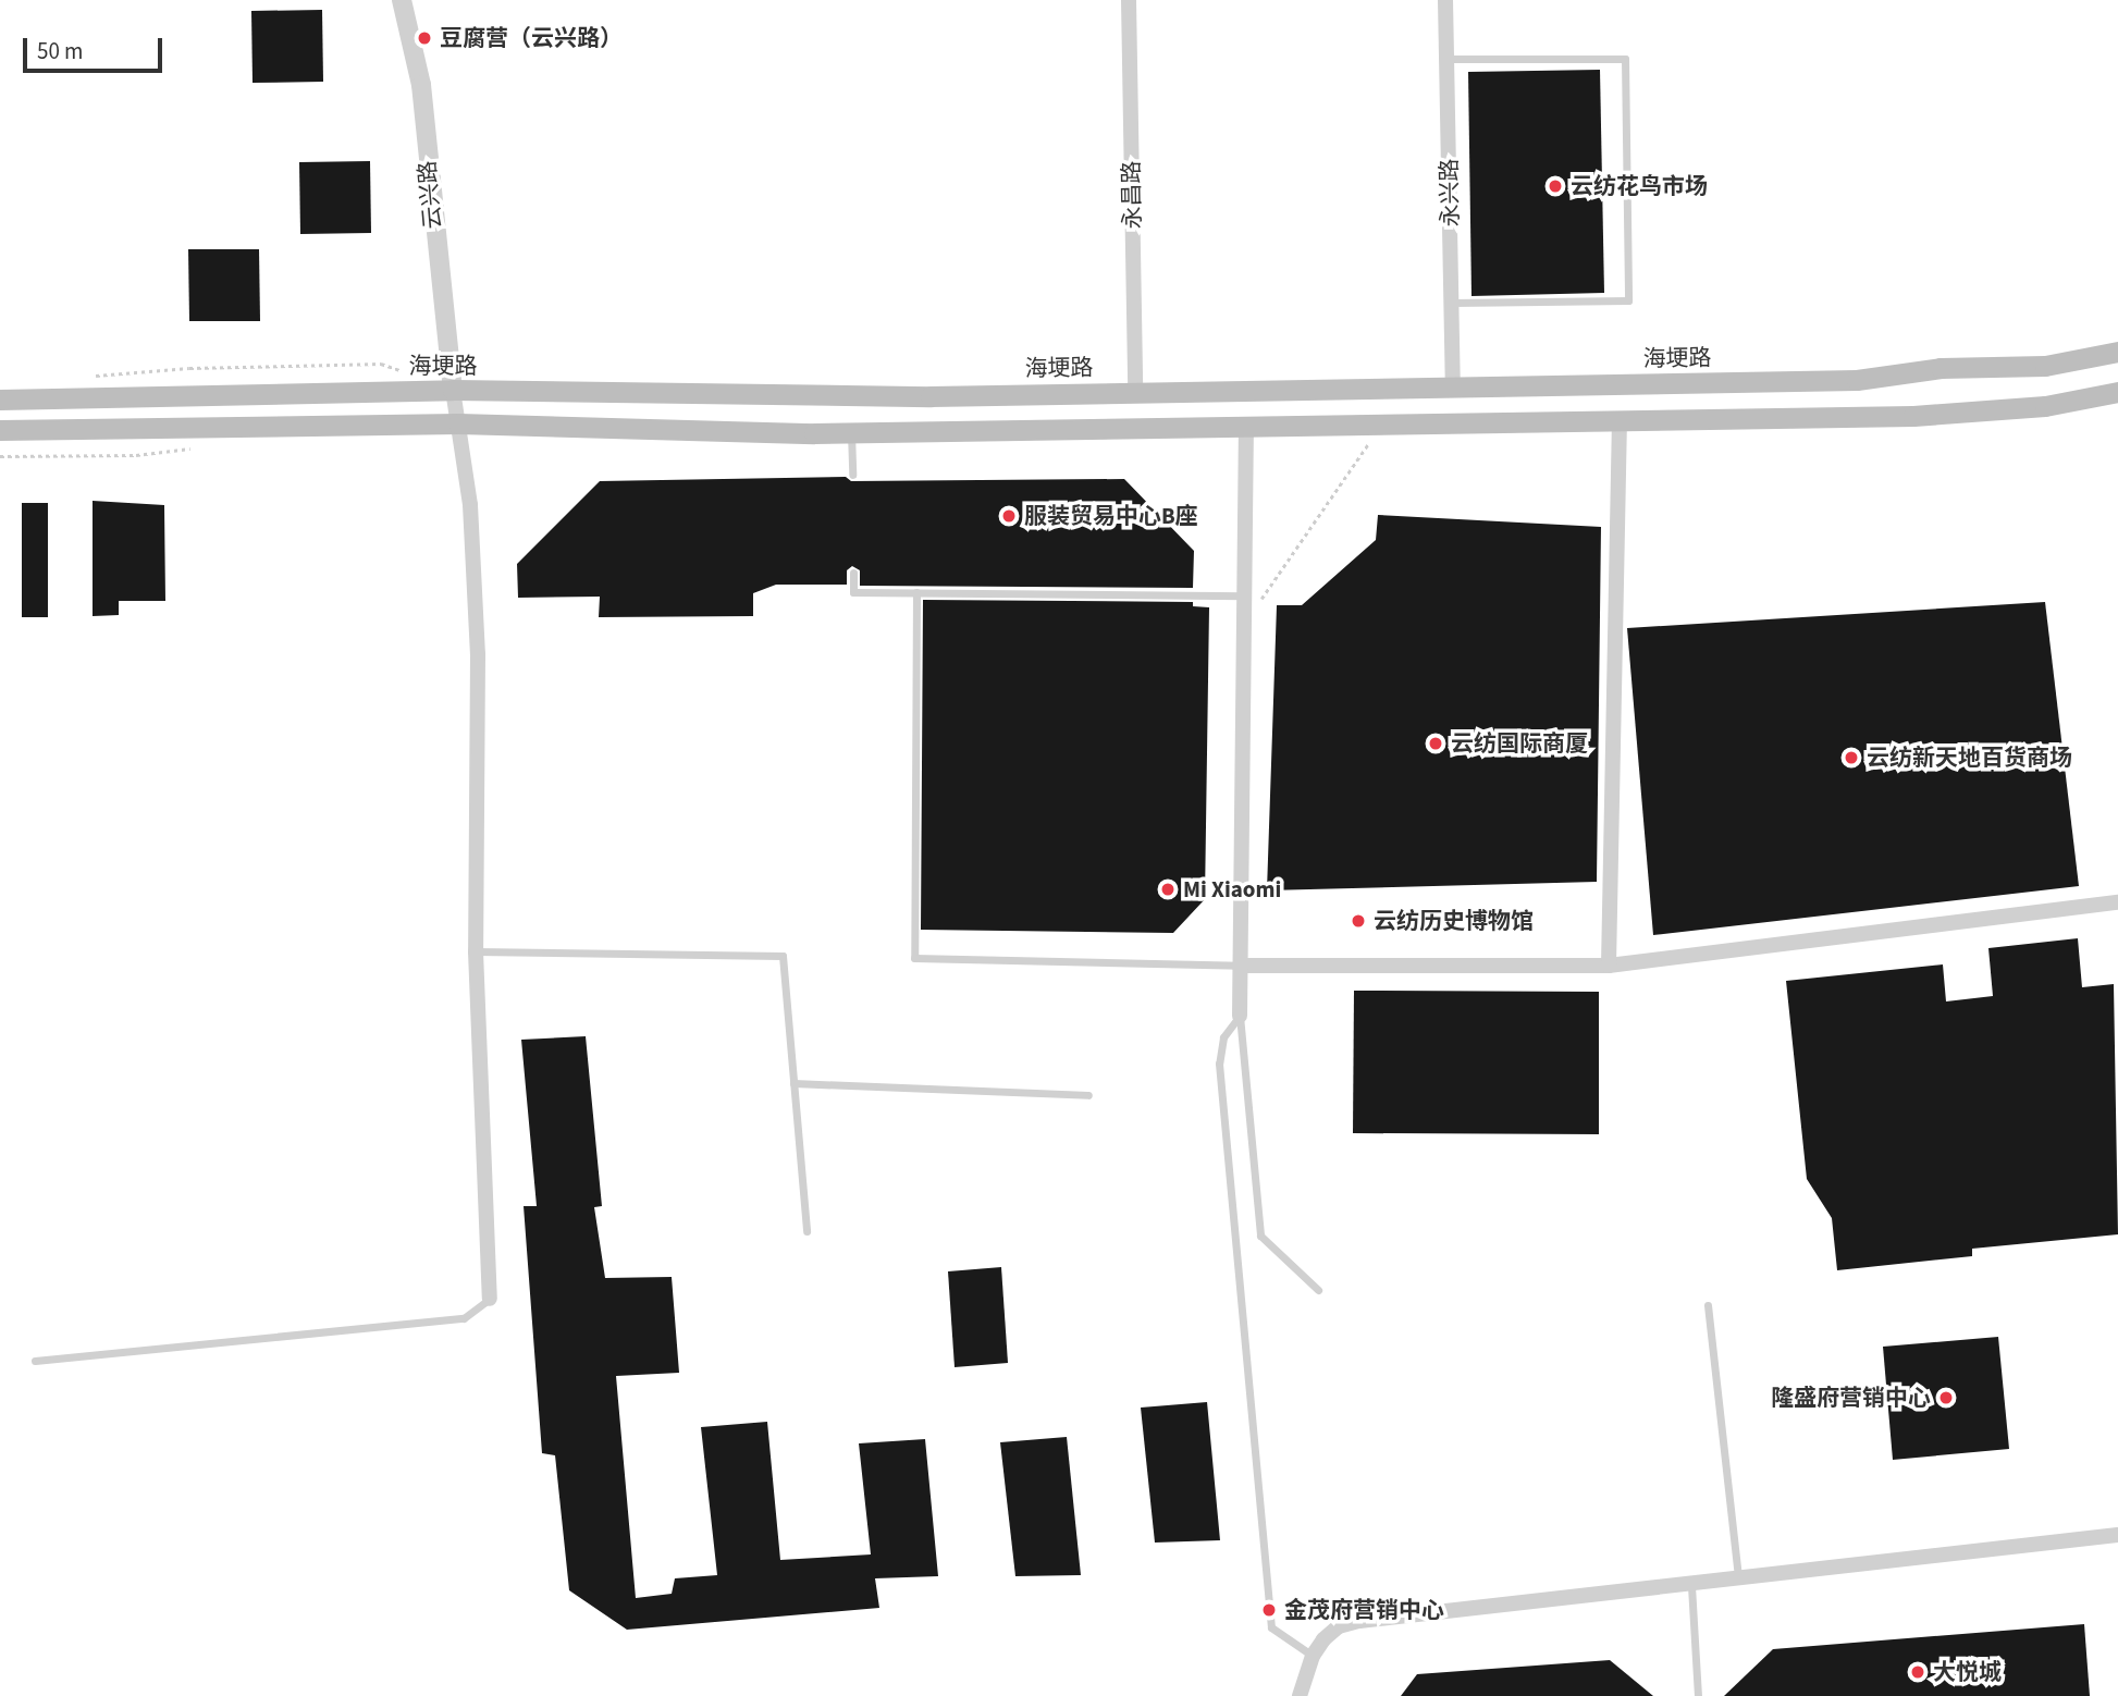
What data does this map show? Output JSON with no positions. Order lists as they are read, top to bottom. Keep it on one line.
{"streets":{"main road":["海埂路"],"street":["永兴路","云兴路","永昌路"]},"crossings":[["永兴路","海埂路"],["云兴路","海埂路"],["永昌路","海埂路"]],"places":["豆腐营（云兴路）","云纺花鸟市场","服装贸易中心B座","云纺国际商厦","云纺新天地百货商场","Mi Xiaomi","云纺历史博物馆","隆盛府营销中心","金茂府营销中心","大悦城"],"scale_bar":"50 m"}
